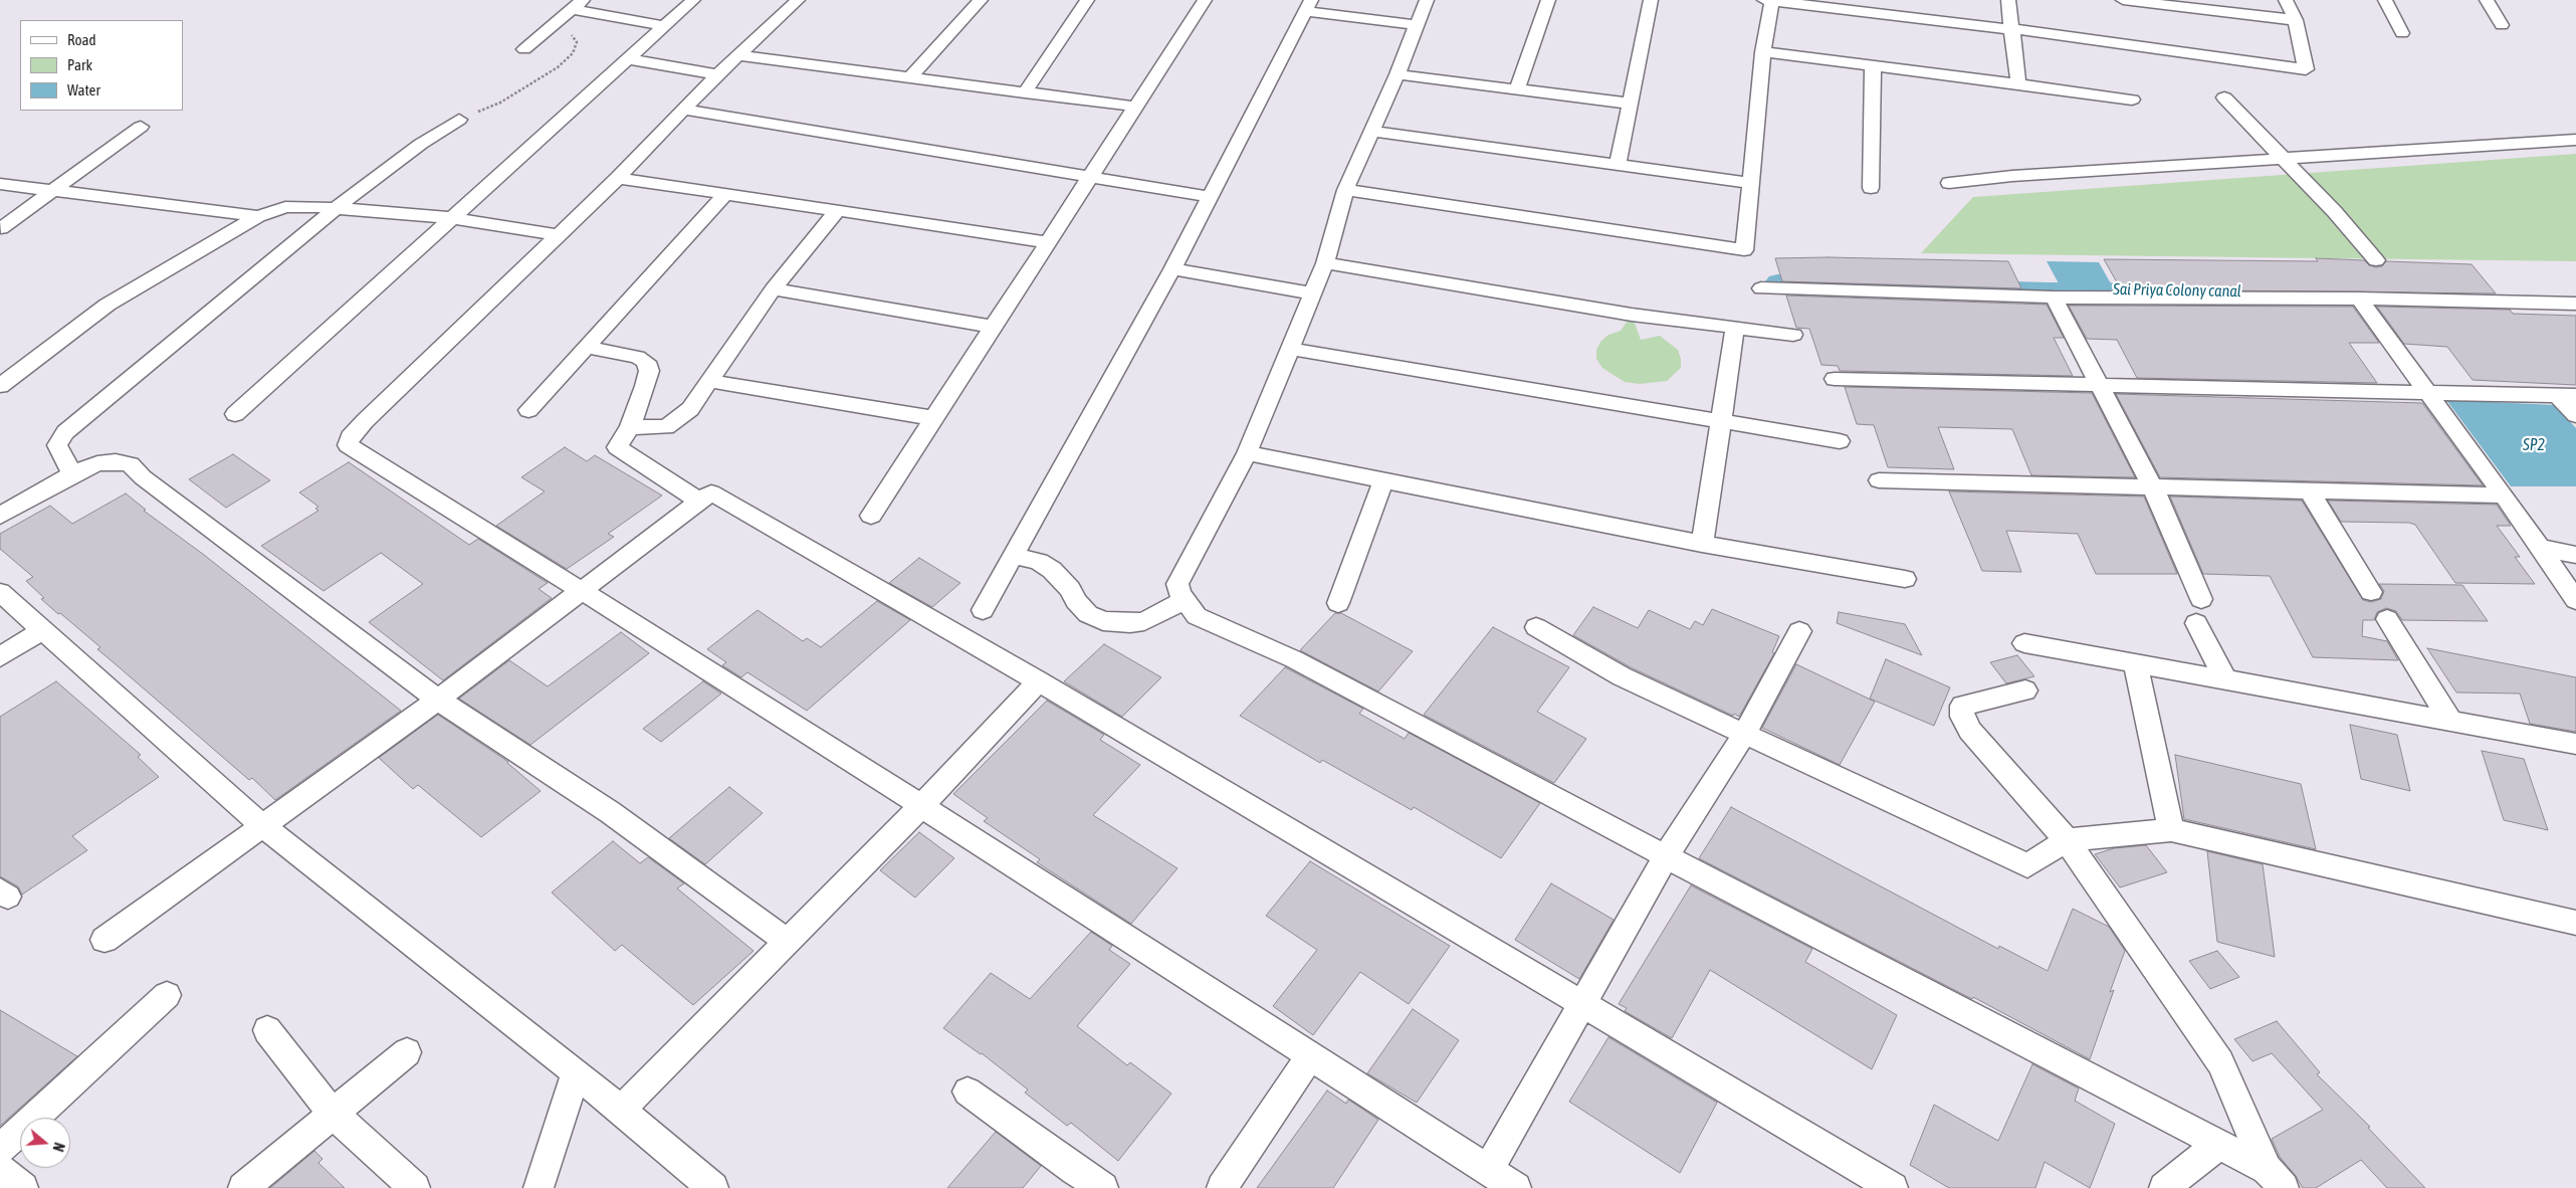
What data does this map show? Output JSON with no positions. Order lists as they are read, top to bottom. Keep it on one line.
{"water":["Sai Priya Colony canal","SP2"],"legend":["Road","Park","Water"],"north":"right"}
